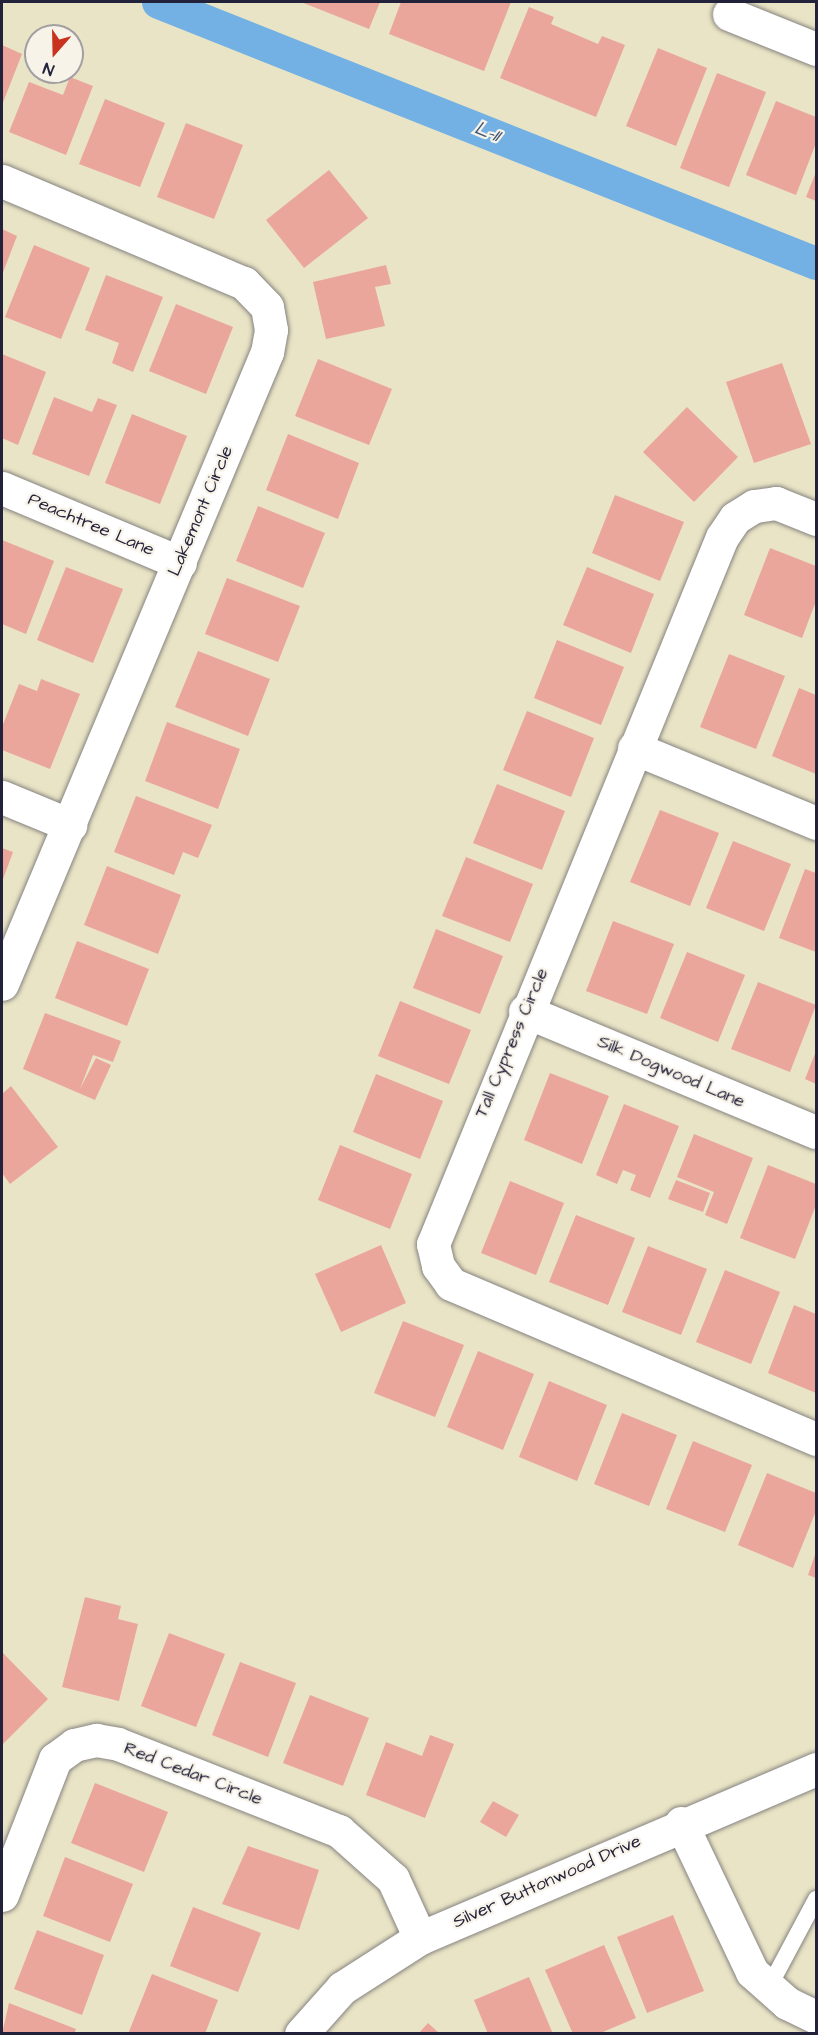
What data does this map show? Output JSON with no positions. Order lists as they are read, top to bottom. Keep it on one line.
{"streets":{"street":["Lakemont Circle","Peachtree Lane","Tall Cypress Circle","Silk Dogwood Lane","Red Cedar Circle","Silver Buttonwood Drive"]},"crossings":[["Lakemont Circle","Peachtree Lane"],["Tall Cypress Circle","Silk Dogwood Lane"],["Red Cedar Circle","Silver Buttonwood Drive"]],"water":["L-11"],"north":"bottom"}
